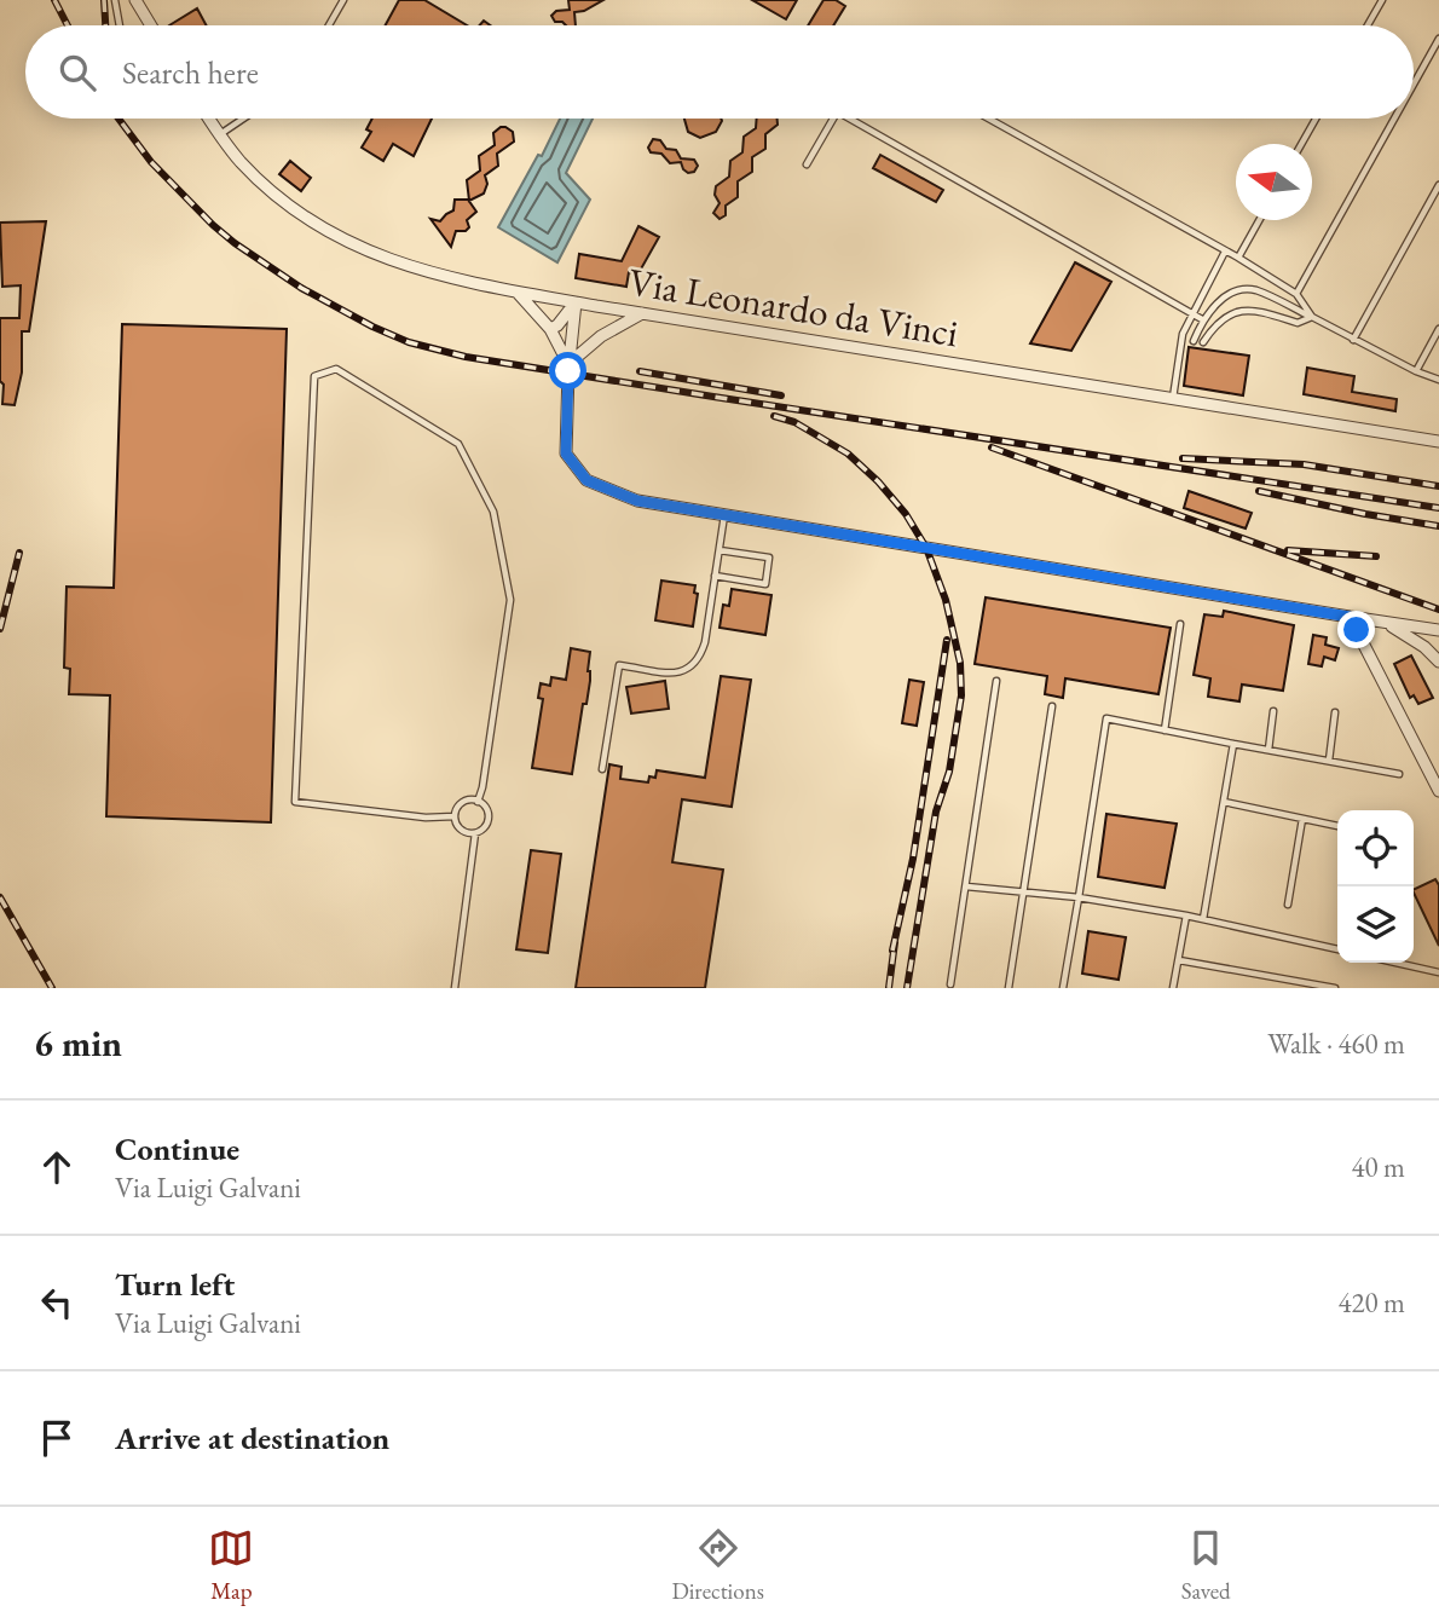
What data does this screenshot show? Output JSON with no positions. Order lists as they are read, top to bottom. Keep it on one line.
{"streets":{"street":["Via Leonardo da Vinci"]},"north":"left","page":{"search":"Search here","heading":["6 min","Walk · 460 m"],"list":[["Continue","Via Luigi Galvani","40 m"],["Turn left","Via Luigi Galvani","420 m"],"Arrive at destination"],"nav":["Map","Directions","Saved"]}}
